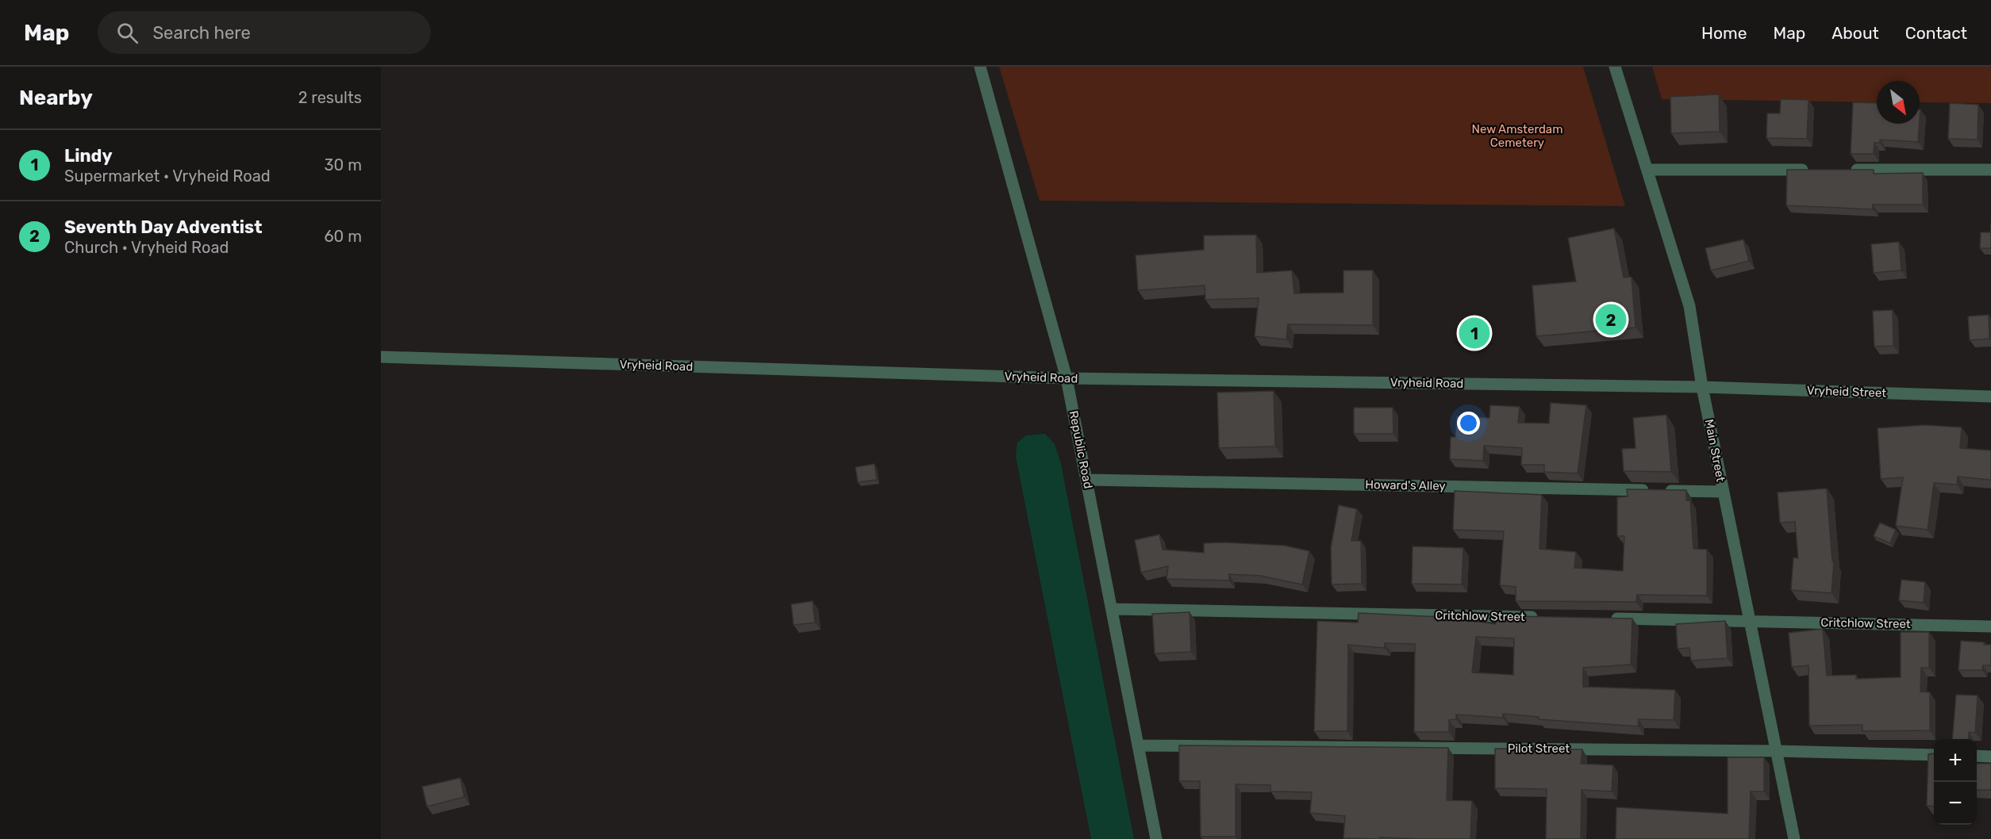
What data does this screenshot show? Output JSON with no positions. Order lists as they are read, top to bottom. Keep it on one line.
{"streets":{"street":["Vryheid Road","Vryheid Street","Republic Road","Main Street","Howard's Alley","Critchlow Street","Pilot Street"]},"crossings":[["Vryheid Road","Vryheid Street"],["Vryheid Road","Republic Road"],["Vryheid Road","Main Street"],["Vryheid Street","Main Street"],["Republic Road","Howard's Alley"],["Republic Road","Critchlow Street"],["Republic Road","Pilot Street"],["Main Street","Howard's Alley"],["Main Street","Critchlow Street"],["Main Street","Pilot Street"]],"parks":["New Amsterdam Cemetery"],"north":"bottom right","page":{"header":"Map","search":"Search here","nav":["Home","Map","About","Contact"],"heading":["Nearby","2 results"],"list":[{"mark":"1","name":"Lindy","note":"Supermarket · Vryheid Road","value":"30 m"},{"mark":"2","name":"Seventh Day Adventist","note":"Church · Vryheid Road","value":"60 m"}],"pins":["2","1"],"map_buttons":["+","−"]}}
